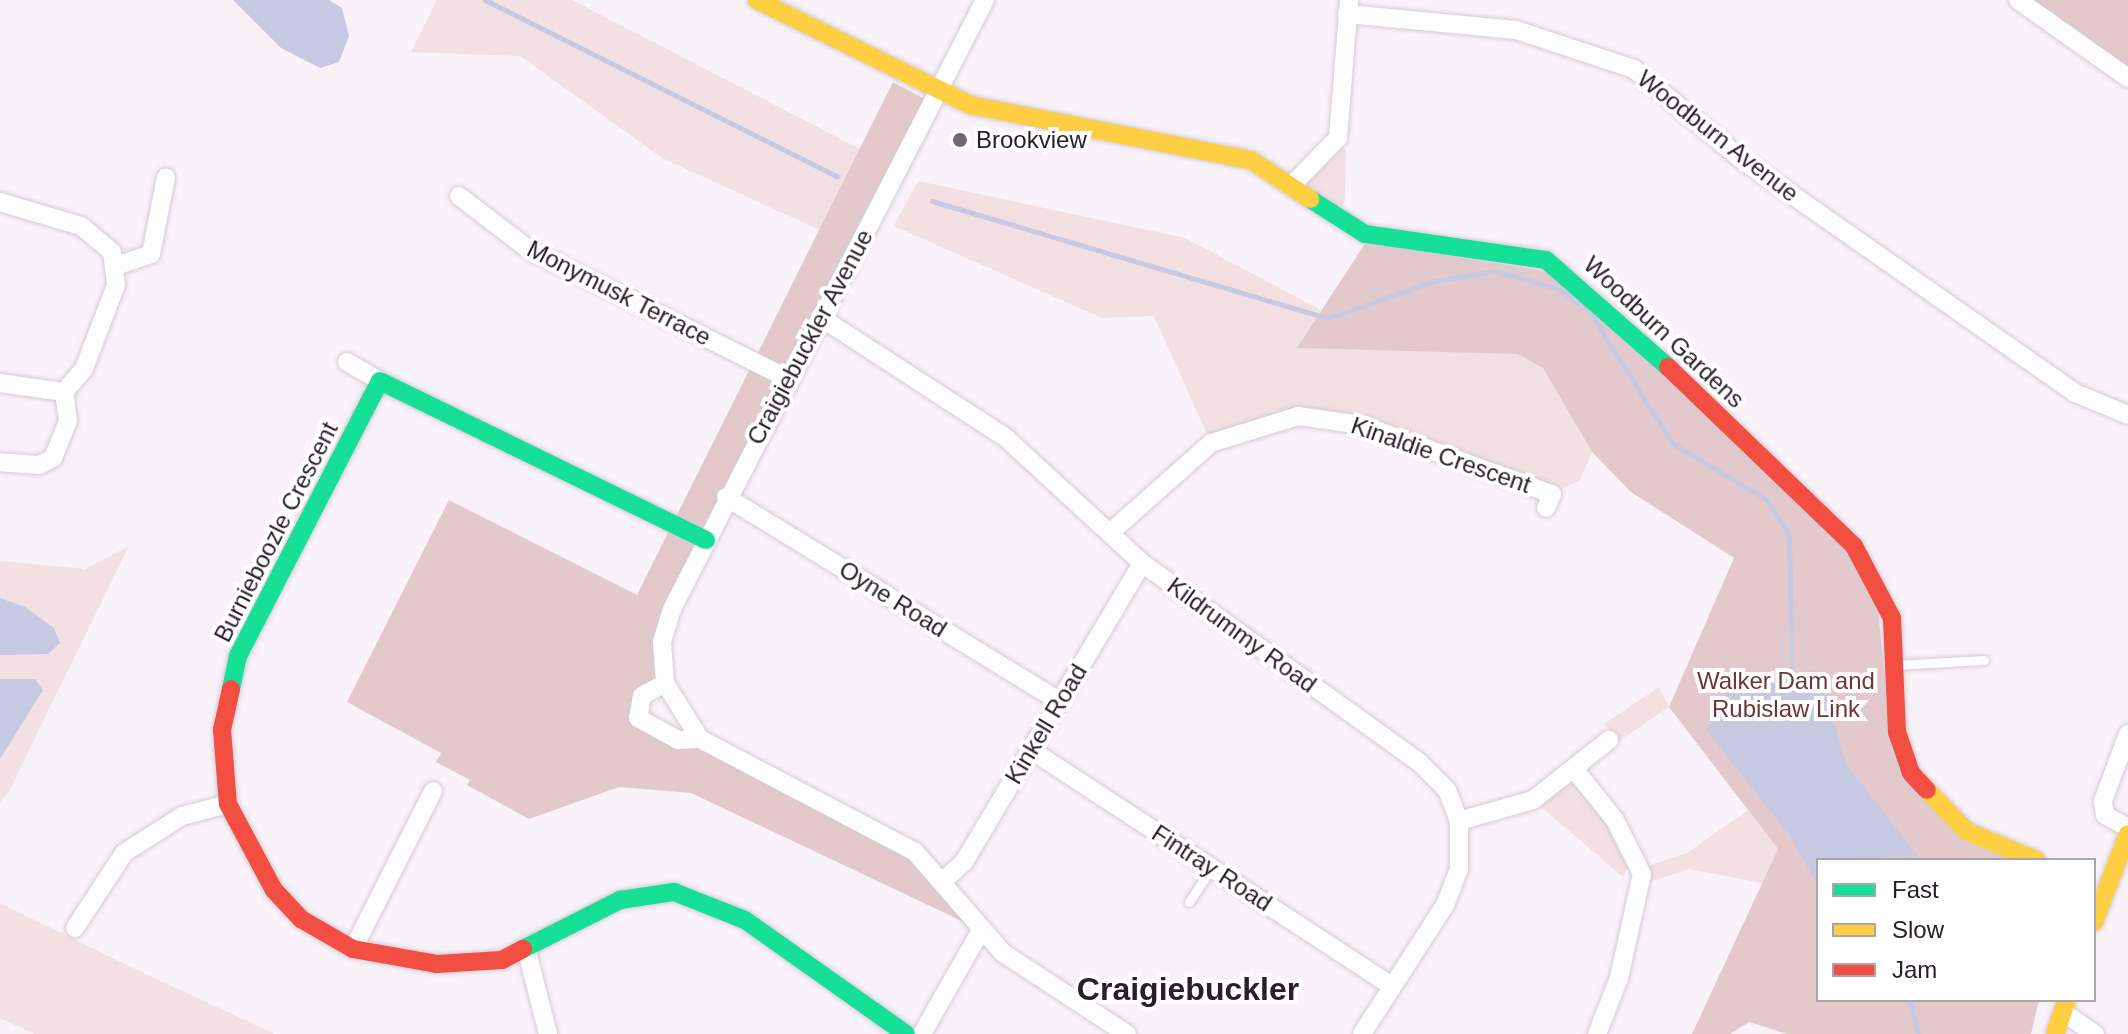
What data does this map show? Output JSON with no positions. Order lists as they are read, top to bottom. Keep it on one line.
{"streets":{"street":["Woodburn Avenue","Monymusk Terrace","Woodburn Gardens","Craigiebuckler Avenue","Kinaldie Crescent","Burnieboozle Crescent","Oyne Road","Kildrummy Road","Kinkell Road","Fintray Road"]},"crossings":[["Monymusk Terrace","Craigiebuckler Avenue"],["Woodburn Gardens","Craigiebuckler Avenue"],["Craigiebuckler Avenue","Oyne Road"],["Craigiebuckler Avenue","Kildrummy Road"],["Kinaldie Crescent","Kildrummy Road"],["Oyne Road","Kinkell Road"],["Kildrummy Road","Kinkell Road"],["Kildrummy Road","Fintray Road"],["Kinkell Road","Fintray Road"]],"districts":["Craigiebuckler"],"parks":["Walker Dam and Rubislaw Link"],"places":["Brookview"],"legend":["Fast","Slow","Jam"]}
